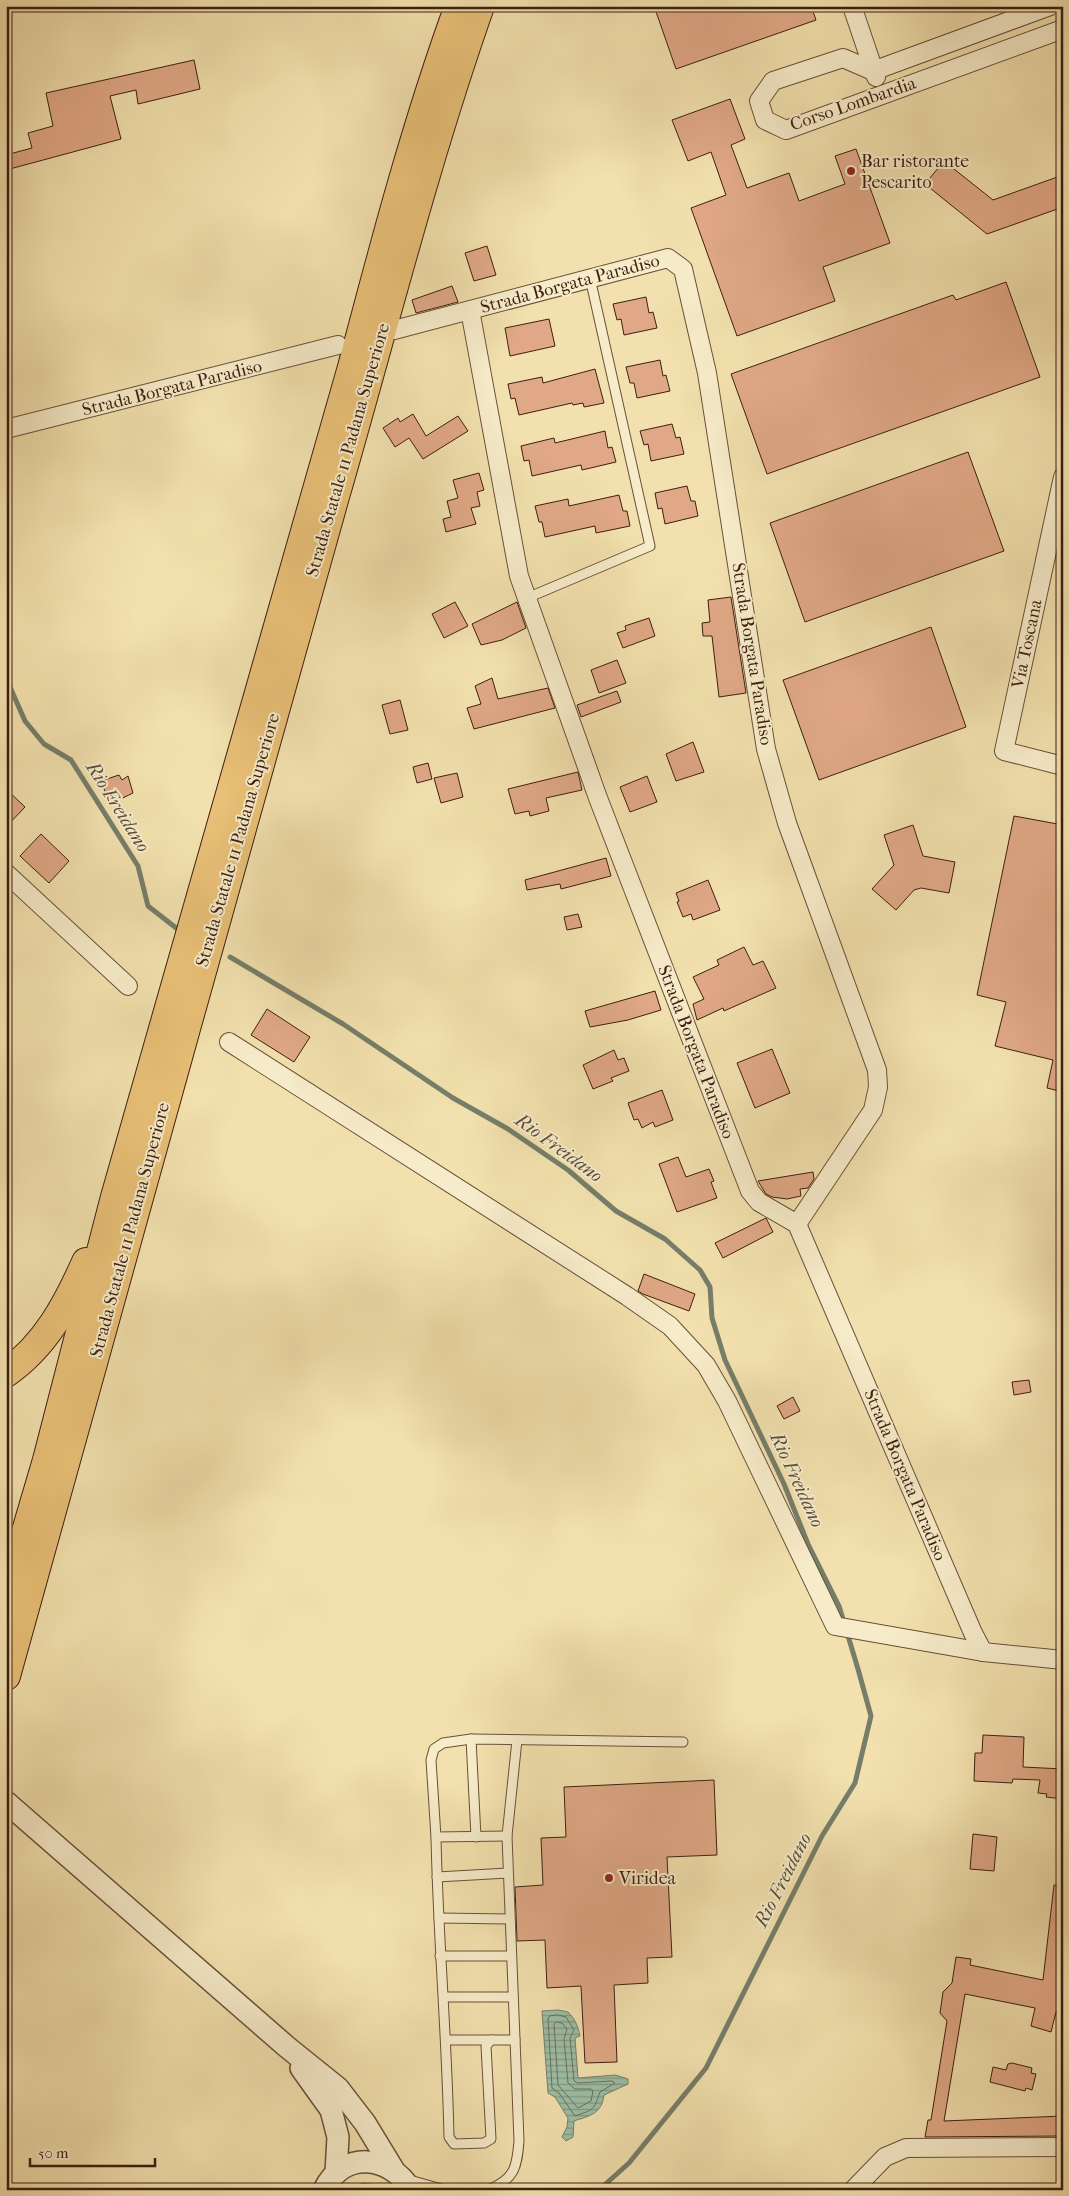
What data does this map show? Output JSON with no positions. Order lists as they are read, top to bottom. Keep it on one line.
{"streets":{"highway":["Strada Statale 11 Padana Superiore"],"street":["Corso Lombardia","Strada Borgata Paradiso","Via Toscana"]},"water":["Rio Freidano"],"places":["Bar ristorante Pescarito","Viridea"],"scale_bar":"50 m"}
